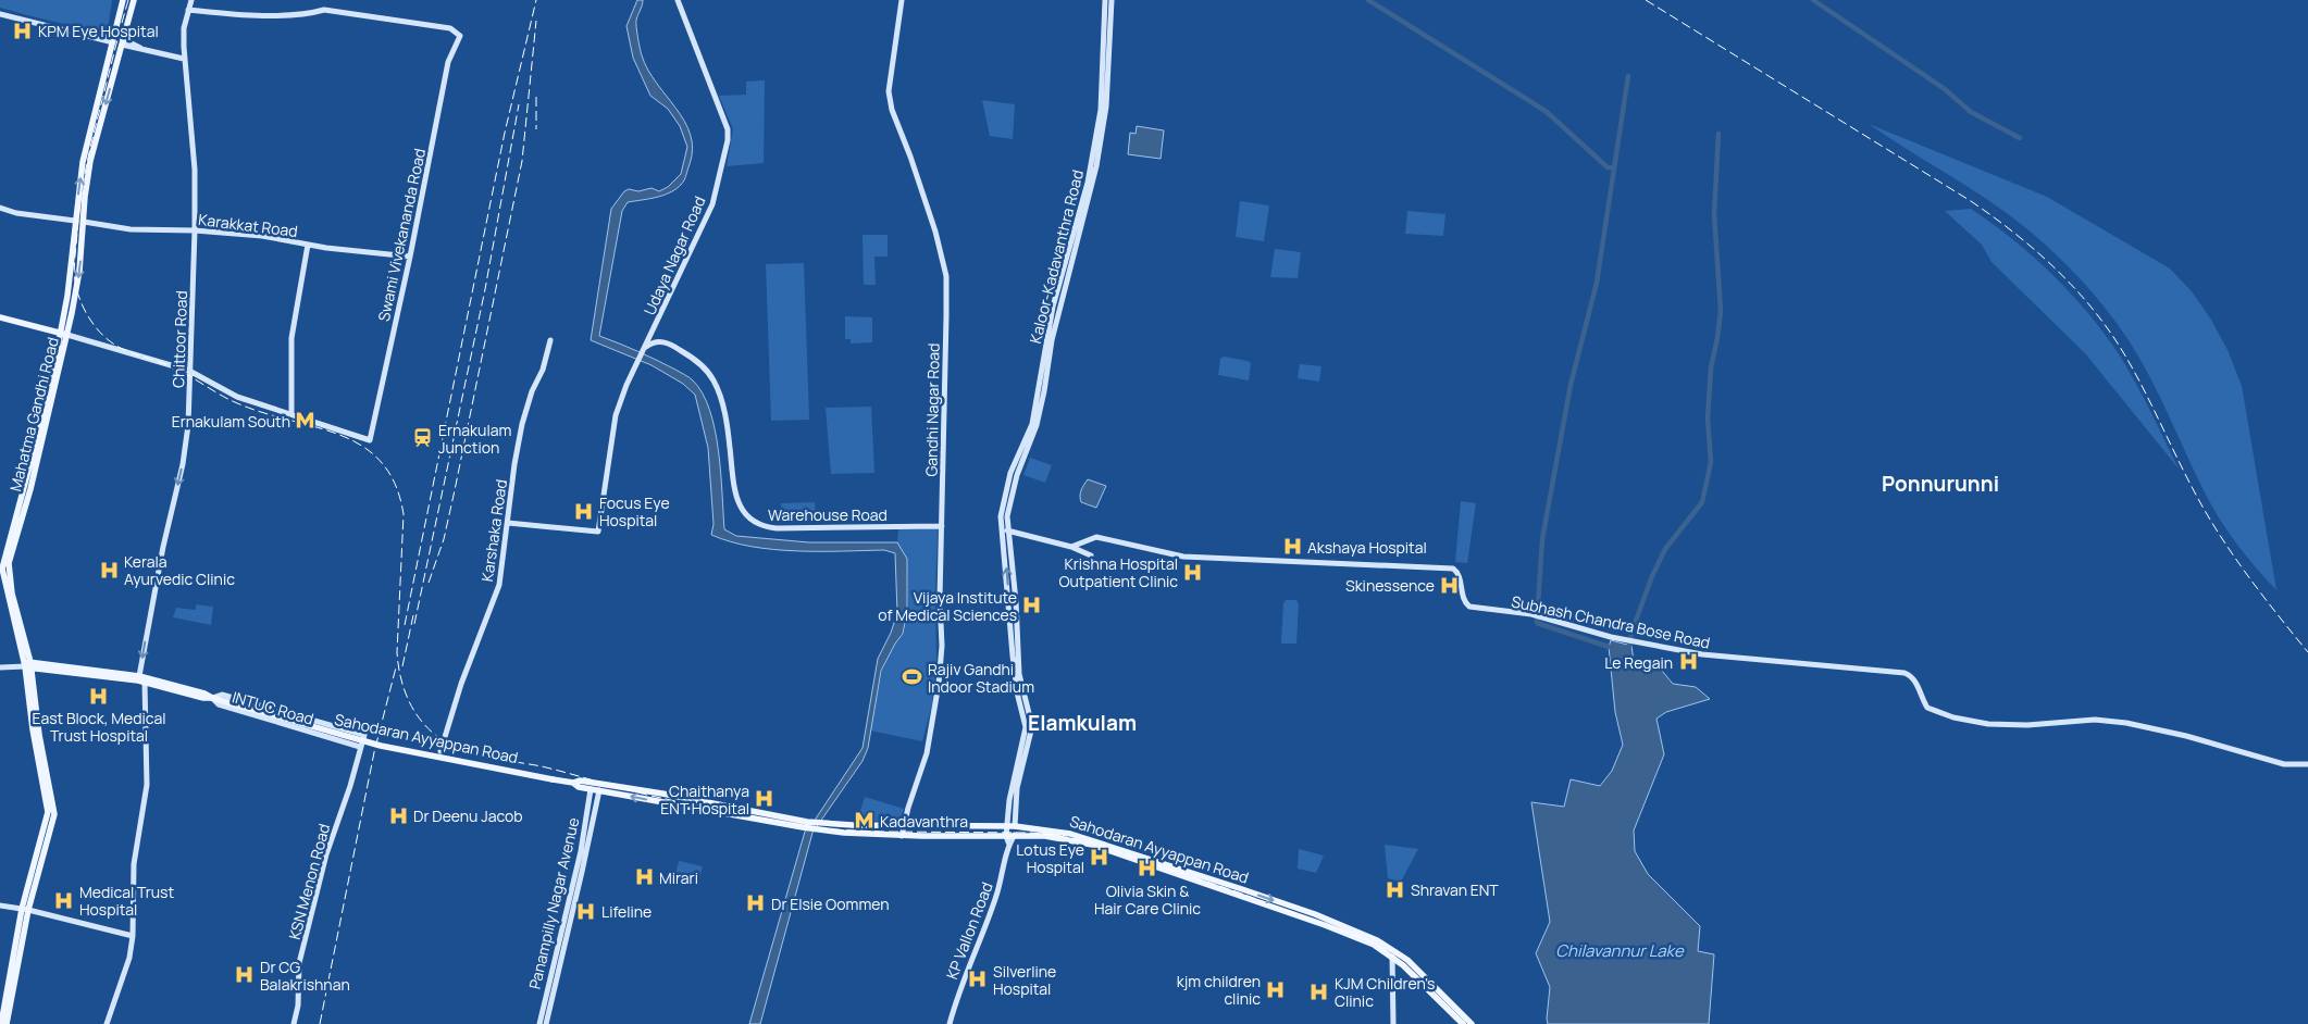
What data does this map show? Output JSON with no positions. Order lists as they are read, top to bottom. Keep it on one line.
{"streets":{"main road":["Mahatma Gandhi Road","Sahodaran Ayyappan Road"],"street":["Karakkat Road","Swami Vivekananda Road","Udaya Nagar Road","Kaloor-Kadavanthra Road","Chittoor Road","Gandhi Nagar Road","Warehouse Road","Karshaka Road","Subhash Chandra Bose Road","INTUC Road","KSN Menon Road","Panampilly Nagar Avenue","KP Vallon Road"]},"crossings":[["Karakkat Road","Swami Vivekananda Road"],["Karakkat Road","Chittoor Road"],["Karakkat Road","Mahatma Gandhi Road"],["Swami Vivekananda Road","Chittoor Road"],["Udaya Nagar Road","Warehouse Road"],["Udaya Nagar Road","Karshaka Road"],["Kaloor-Kadavanthra Road","Sahodaran Ayyappan Road"],["Chittoor Road","Sahodaran Ayyappan Road"],["Gandhi Nagar Road","Warehouse Road"],["Gandhi Nagar Road","Sahodaran Ayyappan Road"],["Mahatma Gandhi Road","Sahodaran Ayyappan Road"],["INTUC Road","Sahodaran Ayyappan Road"],["INTUC Road","KSN Menon Road"],["Sahodaran Ayyappan Road","KSN Menon Road"],["Sahodaran Ayyappan Road","Panampilly Nagar Avenue"],["Sahodaran Ayyappan Road","KP Vallon Road"]],"one_way":["Chittoor Road"],"districts":["Ponnurunni","Elamkulam"],"water":["Chilavannur Lake"],"places":{"hospital":["KPM Eye Hospital","Focus Eye Hospital","Akshaya Hospital","Kerala Ayurvedic Clinic","Krishna Hospital Outpatient Clinic","Skinessence","Vijaya Institute of Medical Sciences","Le Regain","East Block, Medical Trust Hospital","Chaithanya ENT Hospital","Dr Deenu Jacob","Lotus Eye Hospital","Olivia Skin & Hair Care Clinic","Mirari","Shravan ENT","Medical Trust Hospital","Dr Elsie Oommen","Lifeline","Dr CG Balakrishnan","Silverline Hospital","kjm children clinic","KJM Children's Clinic"],"metro station":["Ernakulam South","Kadavanthra"],"station":["Ernakulam Junction"],"sports":["Rajiv Gandhi Indoor Stadium"]}}
